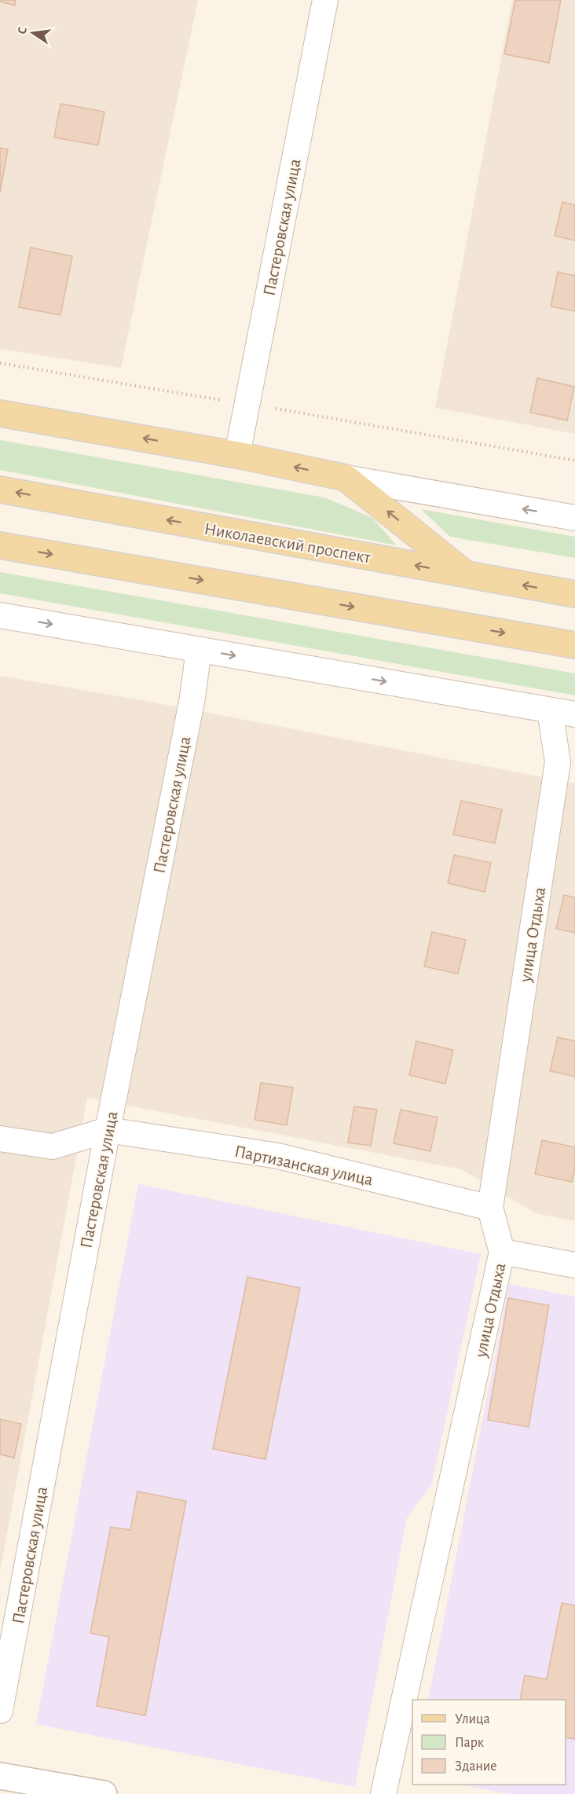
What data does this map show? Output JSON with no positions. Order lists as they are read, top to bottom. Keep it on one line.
{"streets":{"main road":["Николаевский проспект"],"street":["Пастеровская улица","улица Отдыха","Партизанская улица"]},"crossings":[["Пастеровская улица","Партизанская улица"],["улица Отдыха","Партизанская улица"]],"legend":["Улица","Парк","Здание"],"north":"left"}
